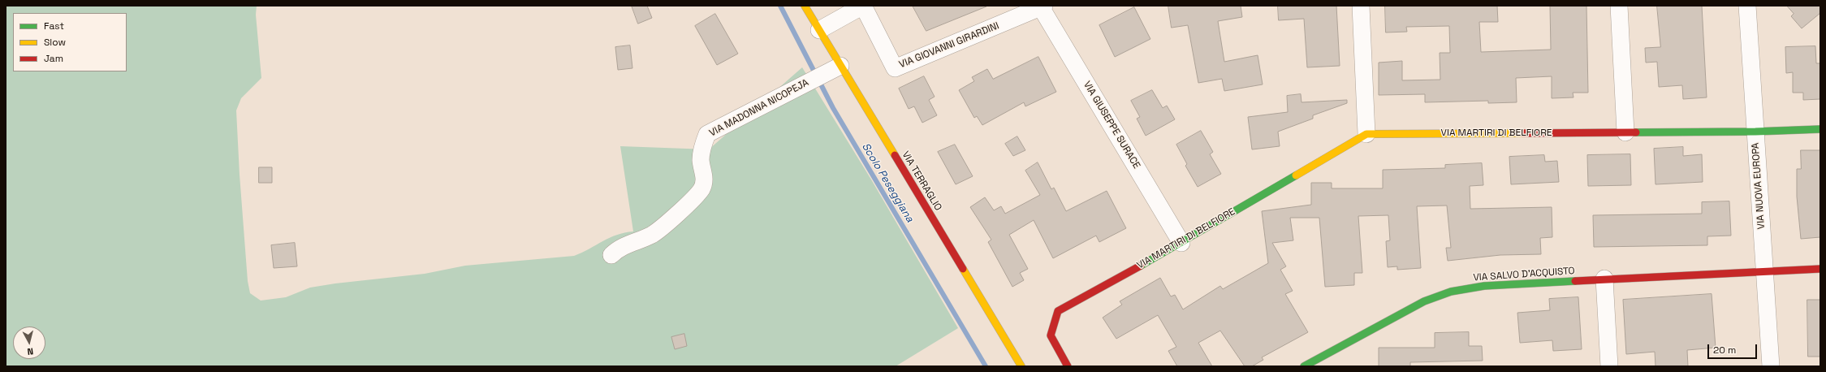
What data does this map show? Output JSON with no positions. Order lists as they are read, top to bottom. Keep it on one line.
{"streets":{"street":["VIA GIOVANNI GIRARDINI","VIA MADONNA NICOPEJA","VIA GIUSEPPE SURACE","VIA MARTIRI DI BELFIORE","VIA TERRAGLIO","VIA NUOVA EUROPA","VIA SALVO D'ACQUISTO"]},"crossings":[["VIA GIOVANNI GIRARDINI","VIA GIUSEPPE SURACE"],["VIA GIOVANNI GIRARDINI","VIA TERRAGLIO"],["VIA MADONNA NICOPEJA","VIA TERRAGLIO"],["VIA GIUSEPPE SURACE","VIA MARTIRI DI BELFIORE"],["VIA MARTIRI DI BELFIORE","VIA NUOVA EUROPA"],["VIA NUOVA EUROPA","VIA SALVO D'ACQUISTO"]],"water":["Scolo Peseggiana"],"legend":["Fast","Slow","Jam"],"scale_bar":"20 m","north":"bottom"}
